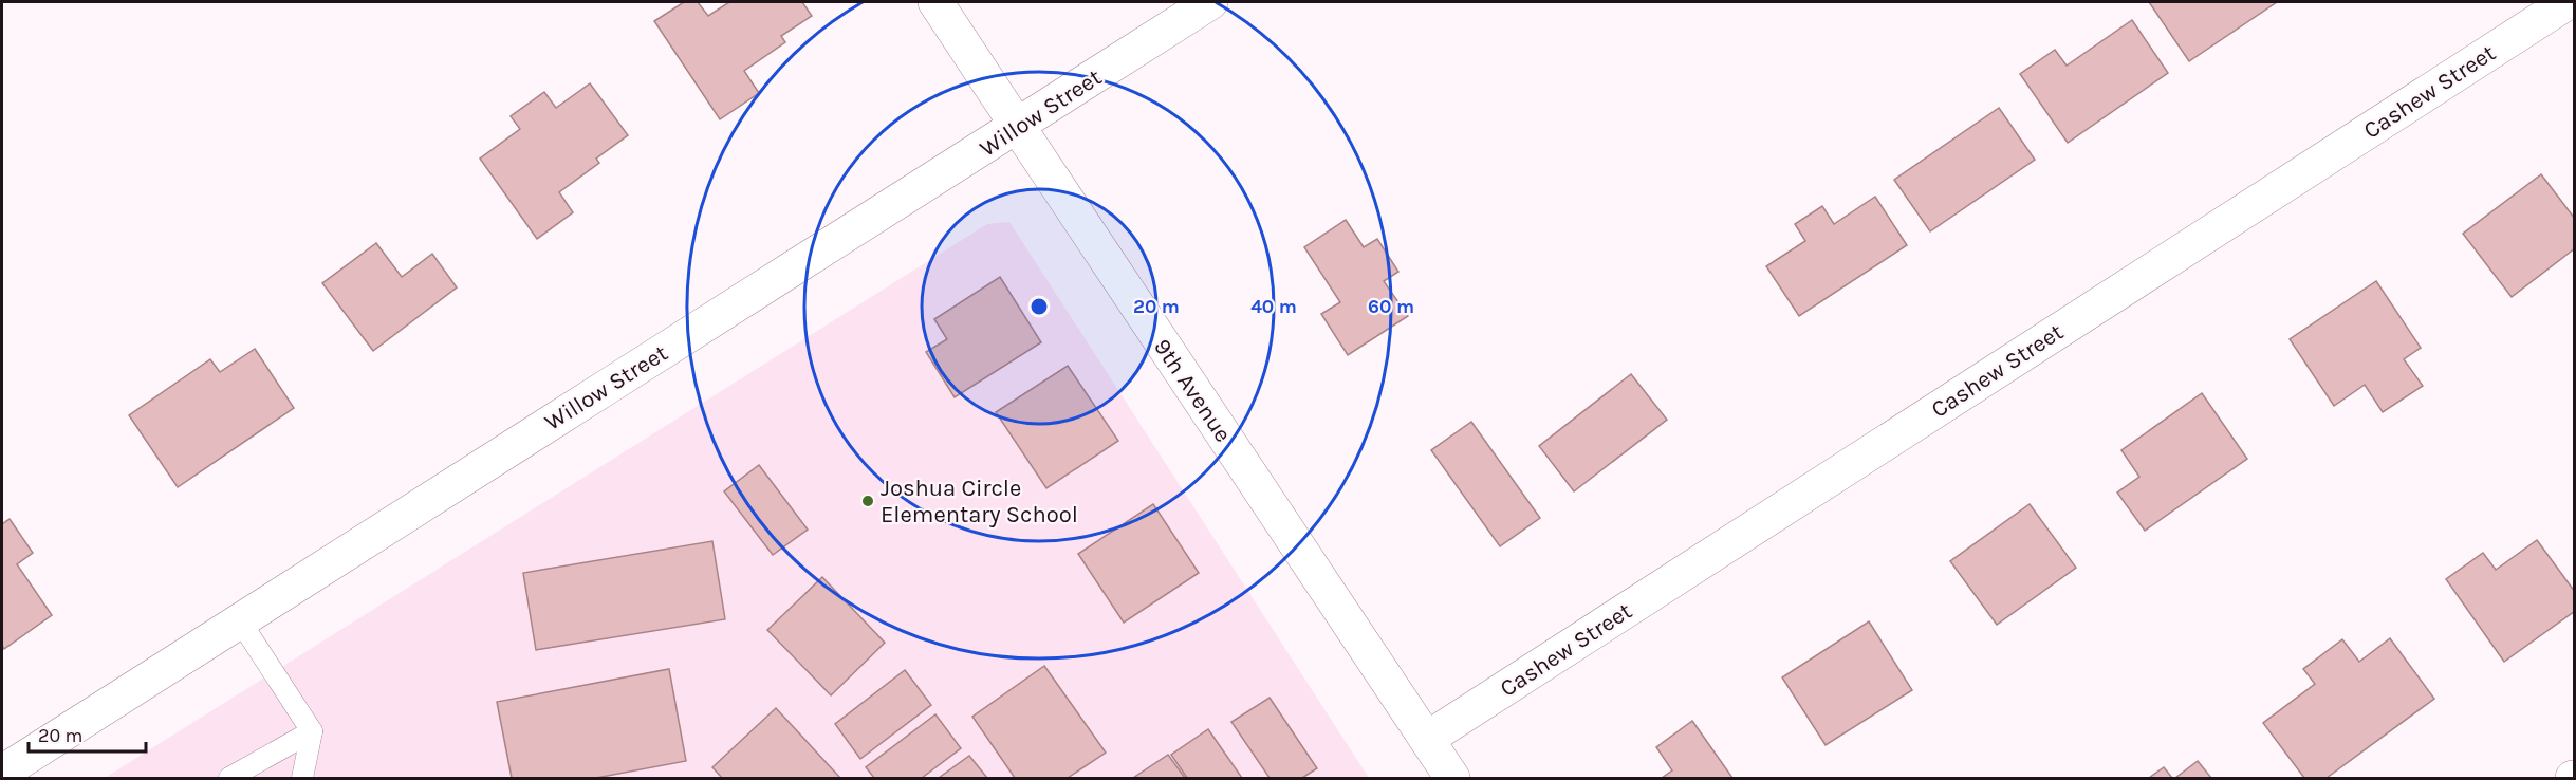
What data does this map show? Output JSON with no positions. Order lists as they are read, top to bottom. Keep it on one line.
{"streets":{"street":["Cashew Street","Willow Street","9th Avenue"]},"crossings":[["Cashew Street","9th Avenue"],["Willow Street","9th Avenue"]],"places":["Joshua Circle Elementary School"],"scale_bar":"20 m","rings":["20 m","40 m","60 m"]}
